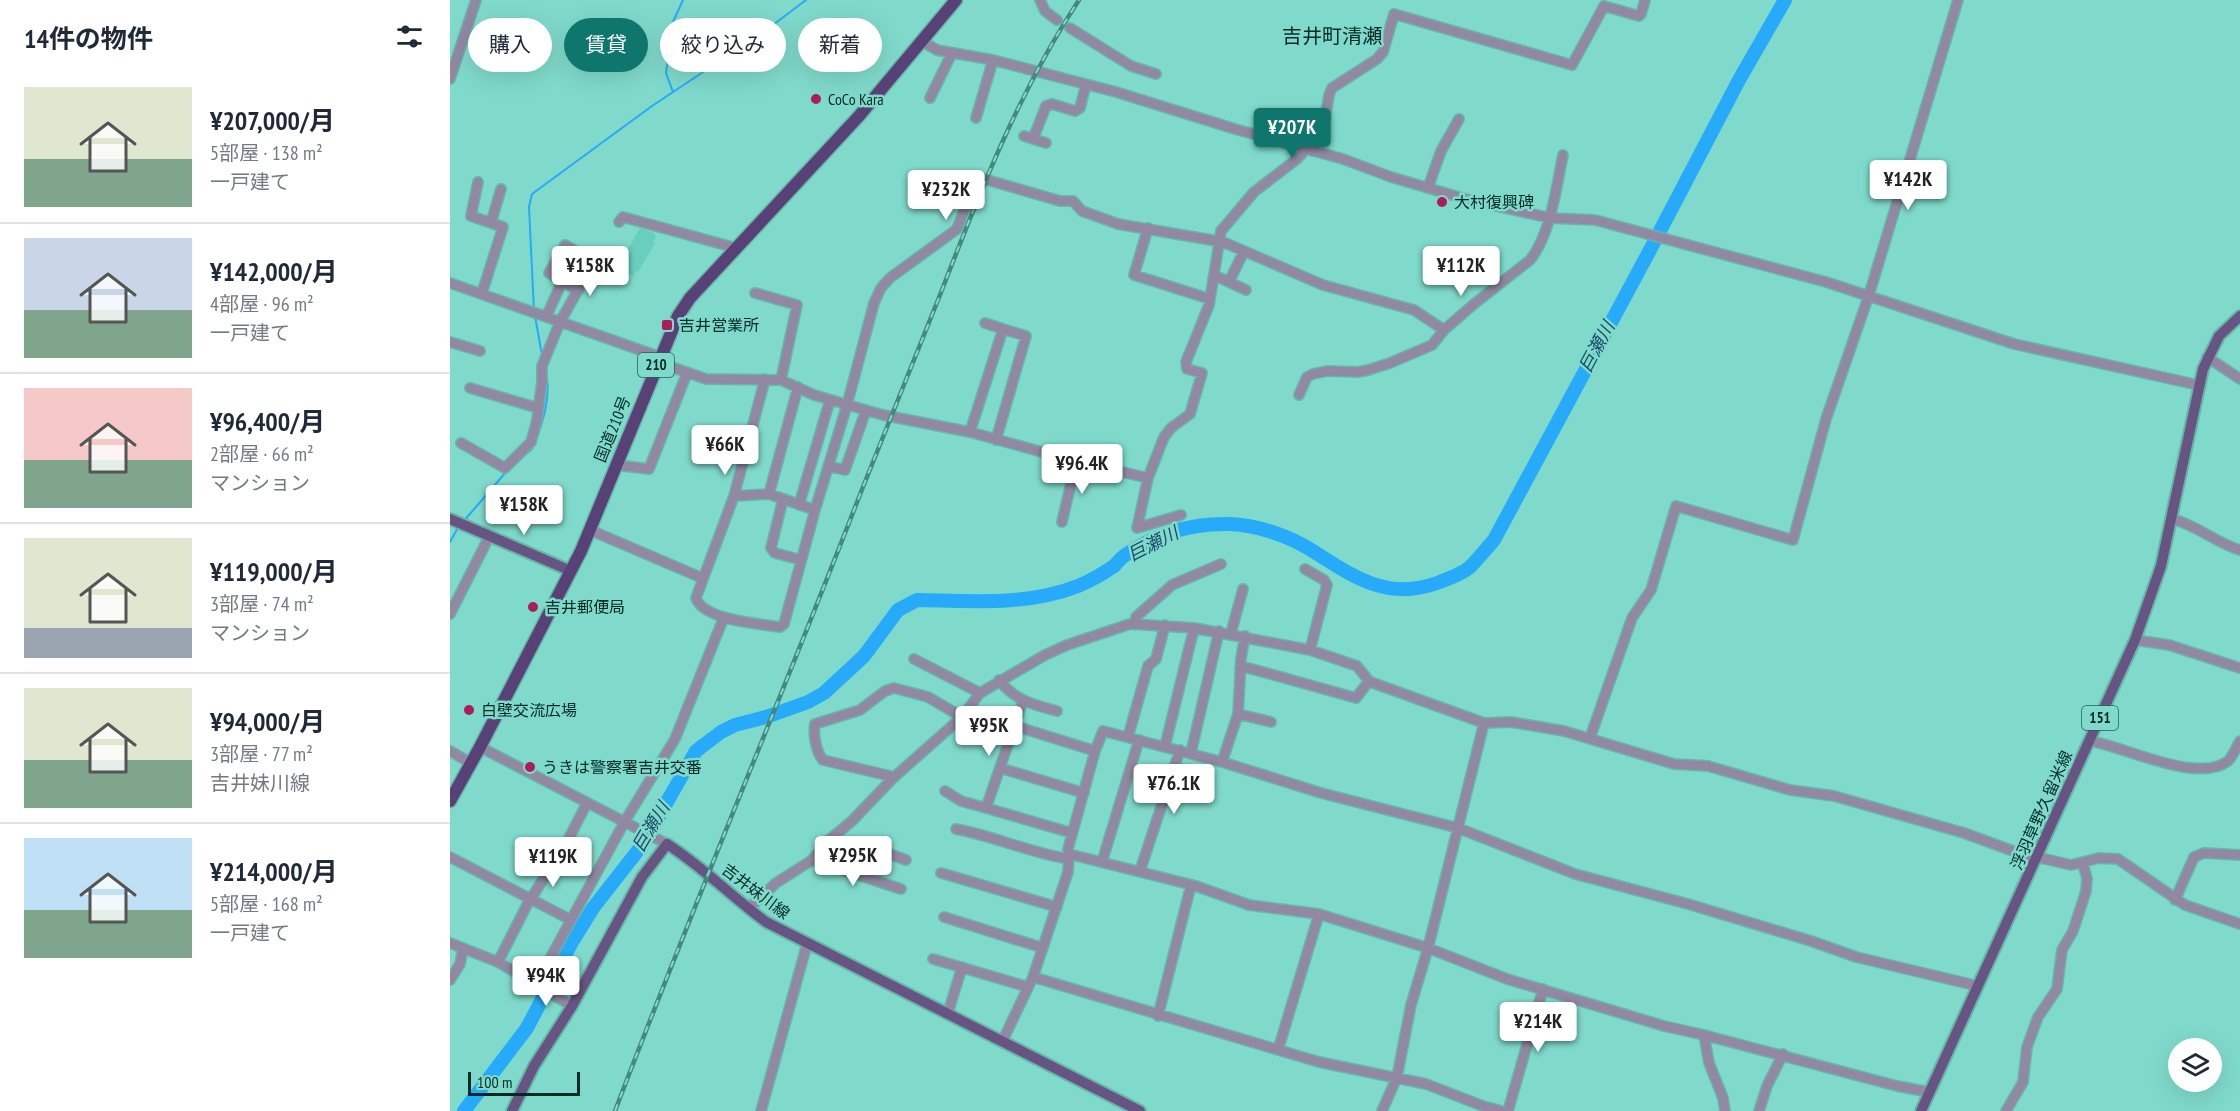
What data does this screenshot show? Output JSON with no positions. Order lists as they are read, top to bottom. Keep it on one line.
{"streets":{"highway":["210","国道210号"],"main road":["151","浮羽草野久留米線","吉井妹川線"]},"districts":["吉井町清瀬"],"water":["巨瀬川"],"places":{"other":["CoCo Kara","大村復興碑","吉井郵便局","白壁交流広場","うきは警察署吉井交番"],"transit":["吉井営業所"]},"scale_bar":"100 m","page":{"heading":"14件の物件","chip":["購入","賃貸","絞り込み","新着"],"list":[{"name":"¥207,000/月","note":"5部屋 · 138 m² · 一戸建て"},{"name":"¥142,000/月","note":"4部屋 · 96 m² · 一戸建て"},{"name":"¥96,400/月","note":"2部屋 · 66 m² · マンション"},{"name":"¥119,000/月","note":"3部屋 · 74 m² · マンション"},{"name":"¥94,000/月","note":"3部屋 · 77 m² · 吉井妹川線"},{"name":"¥214,000/月","note":"5部屋 · 168 m² · 一戸建て"}],"price":["¥207K","¥142K","¥232K","¥158K","¥112K","¥66K","¥96.4K","¥158K","¥95K","¥76.1K","¥295K","¥119K","¥94K","¥214K"],"scale":"100 m"}}
